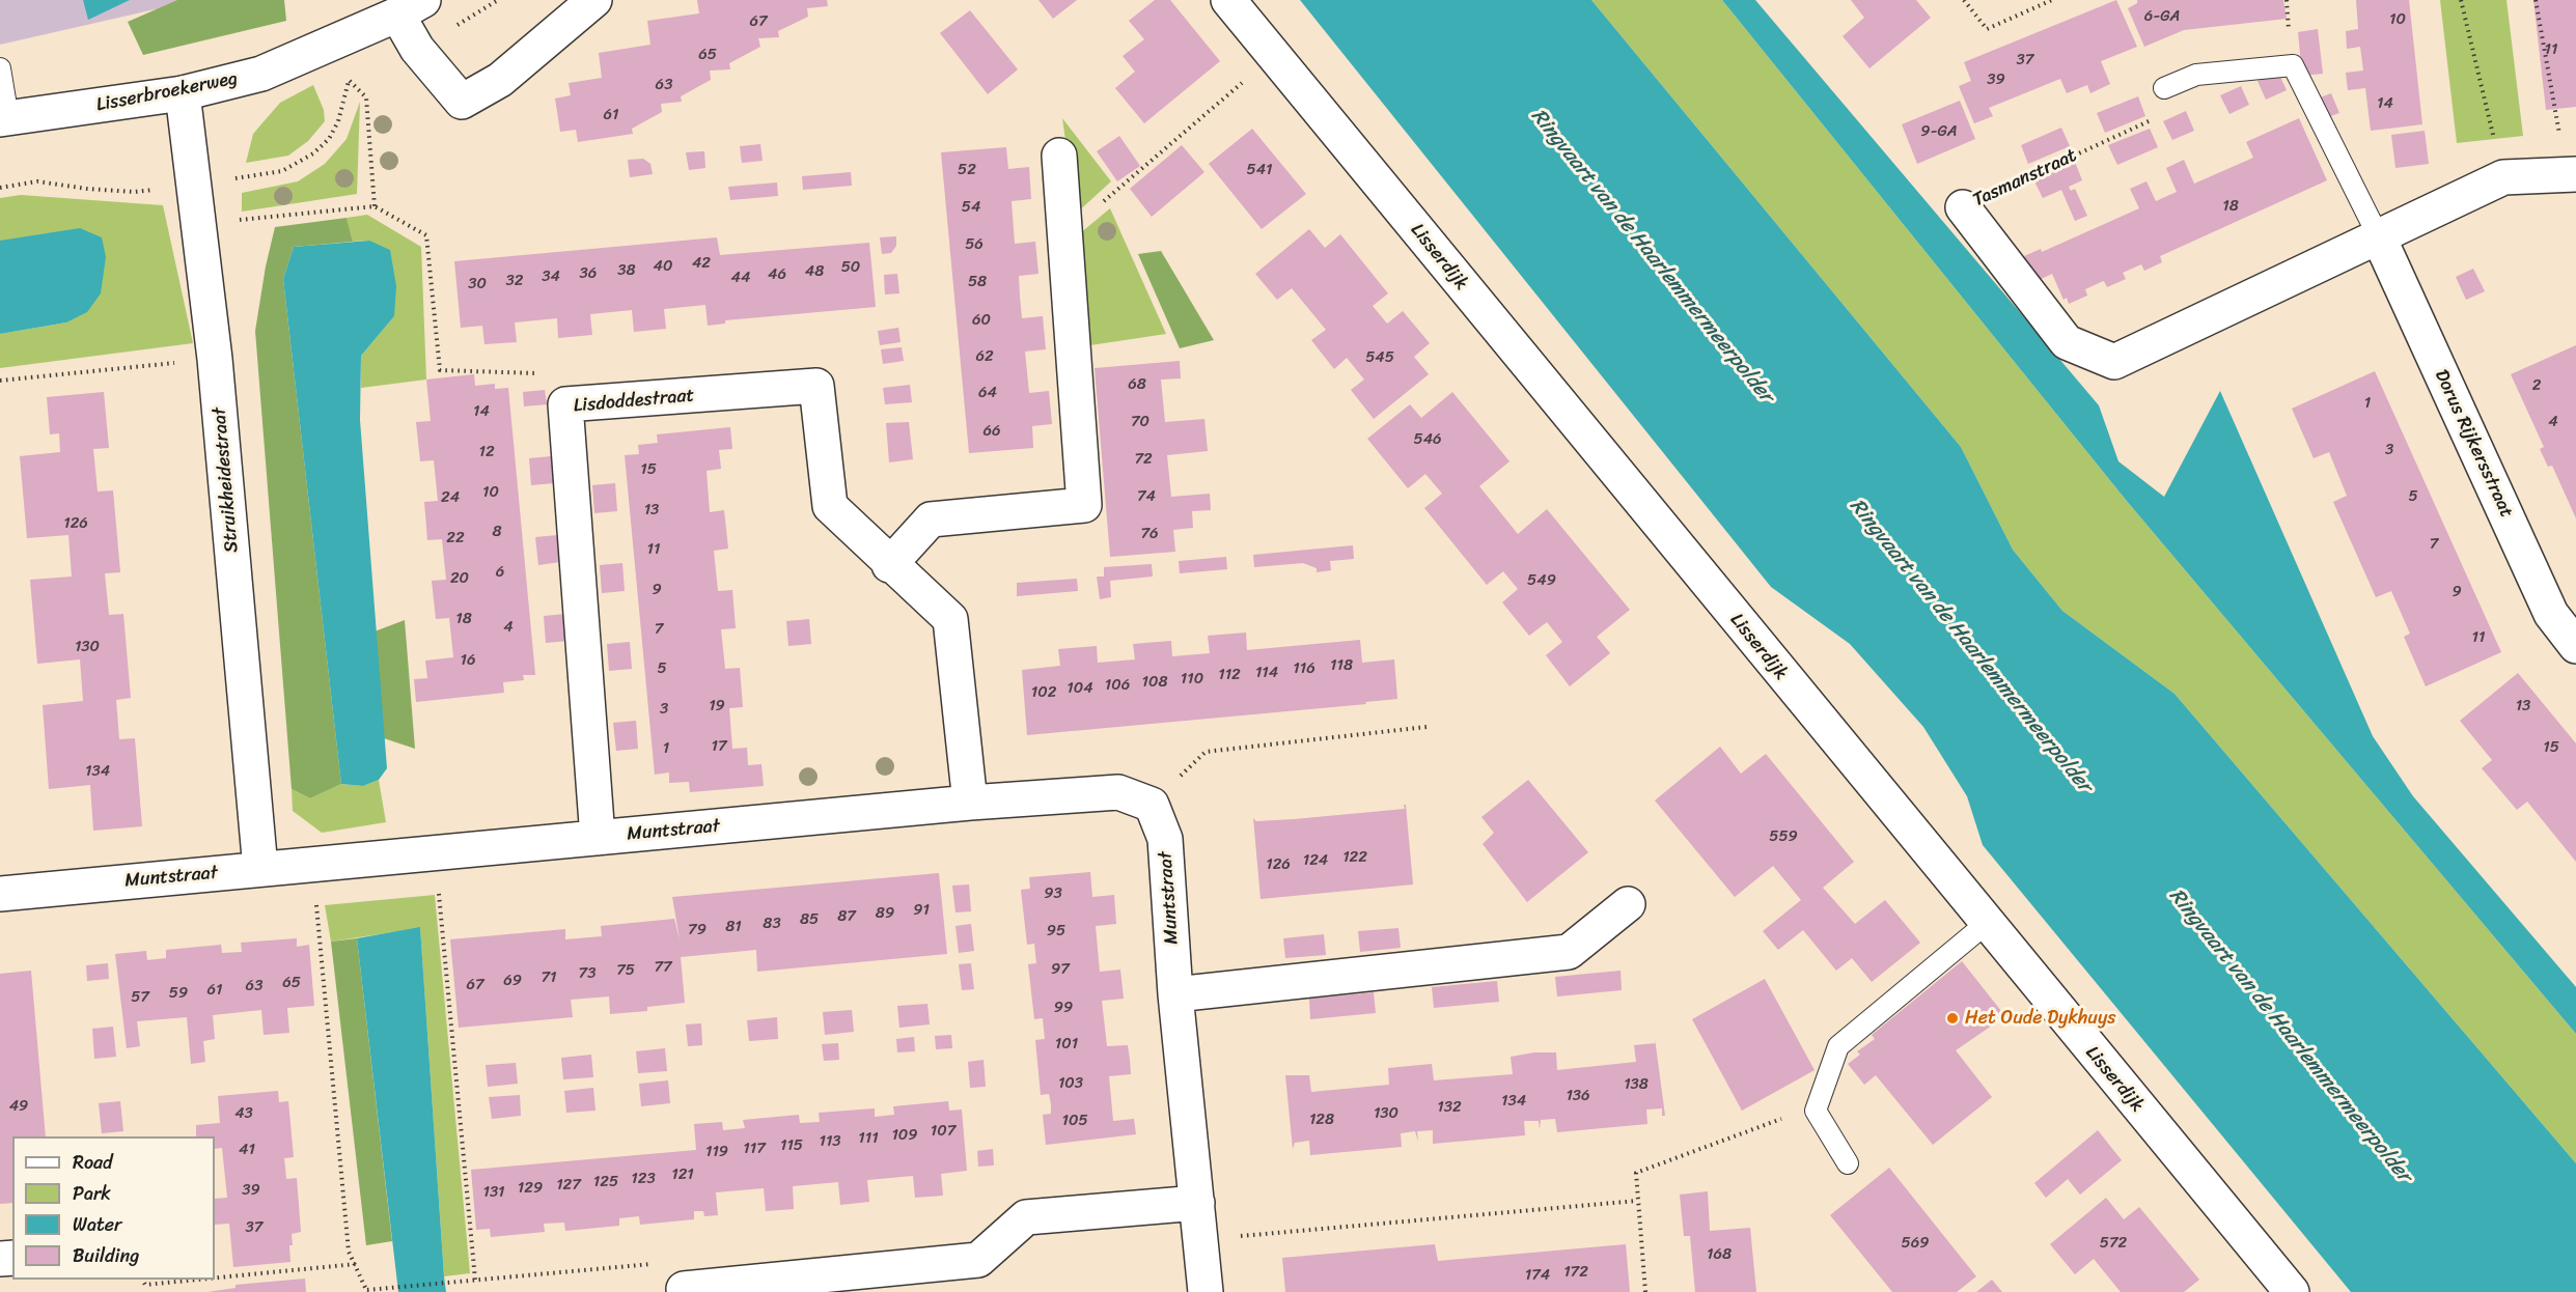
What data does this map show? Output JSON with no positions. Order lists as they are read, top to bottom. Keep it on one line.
{"streets":{"street":["Lisserbroekerweg","Tasmanstraat","Lisserdijk","Lisdoddestraat","Dorus Rijkersstraat","Struikheidestraat","Muntstraat"]},"crossings":[["Lisserbroekerweg","Struikheidestraat"],["Tasmanstraat","Dorus Rijkersstraat"],["Lisdoddestraat","Muntstraat"],["Struikheidestraat","Muntstraat"]],"water":["Ringvaart van de Haarlemmermeerpolder"],"places":["Het Oude Dykhuys"],"house_numbers":["6-GA","10","67","11","65","37","39","63","14","61","9-GA","52","541","18","54","56","42","40","50","38","48","36","46","34","44","32","58","30","60","62","545","68","2","64","1","14","70","4","66","546","3","12","72","15","10","74","5","24","13","126","8","76","22","7","11","6","20","549","9","9","18","4","7","11","130","16","118","5","116","114","112","110","108","106","104","102","19","13","3","17","15","1","134","559","122","124","126","93","91","89","87","85","83","81","79","95","77","97","75","73","71","69","65","67","63","61","59","57","99","101","103","138","136","134","49","132","43","130","128","105","107","109","111","113","115","117","41","119","121","123","125","127","129","39","131","37","569","572","168","172","174"],"legend":["Road","Park","Water","Building"]}
